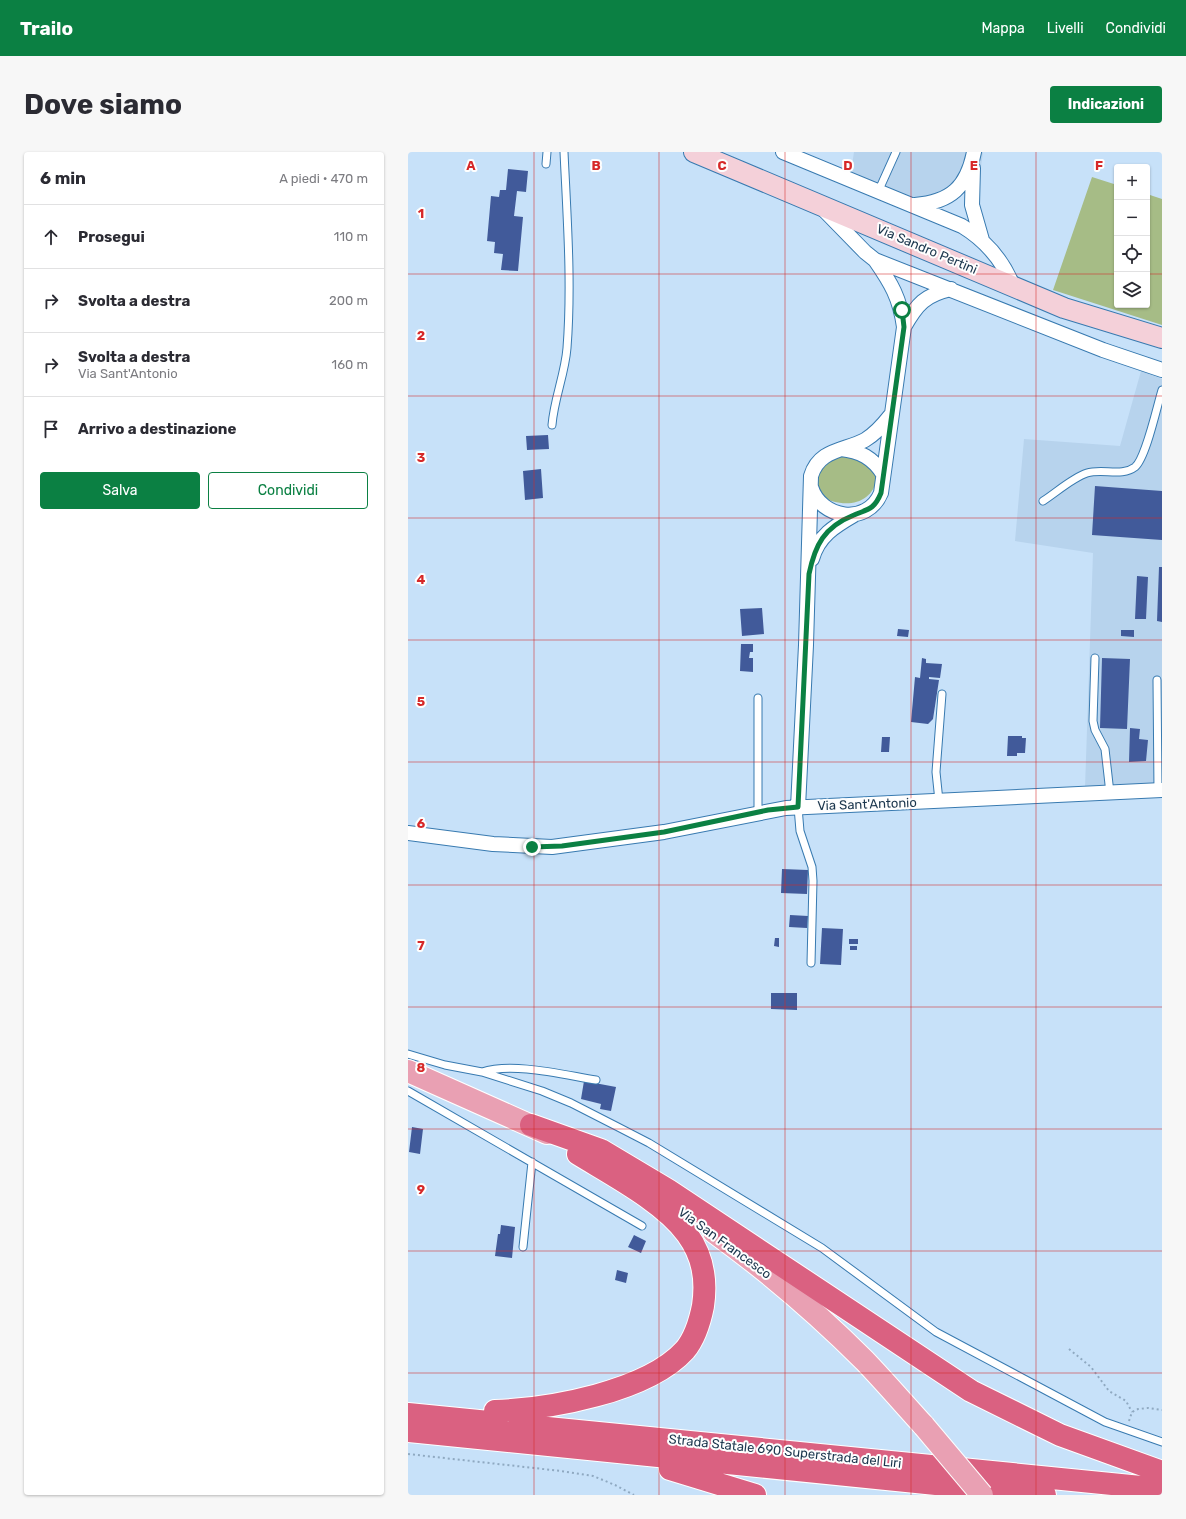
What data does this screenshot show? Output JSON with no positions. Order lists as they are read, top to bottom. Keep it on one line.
{"streets":{"highway":["Strada Statale 690 Superstrada del Liri"],"main road":["Via Sandro Pertini","Via San Francesco"],"street":["Via Sant'Antonio"]},"page":{"header":"Trailo","nav":["Mappa","Livelli","Condividi"],"buttons":["Indicazioni",["Salva","Condividi"]],"title":"Dove siamo","heading":["6 min","A piedi · 470 m"],"map_buttons":["+","−"],"list":[["Prosegui","110 m"],["Svolta a destra","200 m"],["Svolta a destra","Via Sant'Antonio","160 m"],"Arrivo a destinazione"]},"grid":{"columns":["A","B","C","D","E","F"],"rows":["1","2","3","4","5","6","7","8","9"]}}
